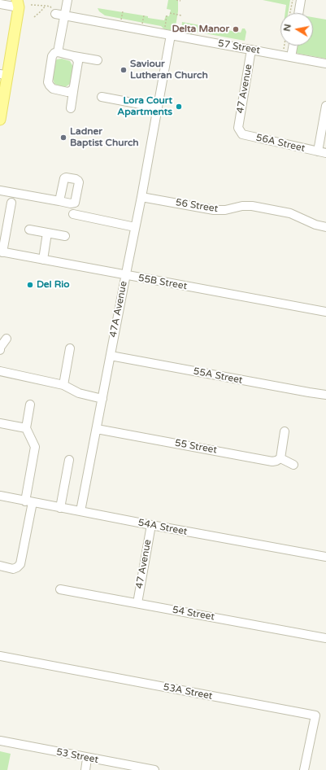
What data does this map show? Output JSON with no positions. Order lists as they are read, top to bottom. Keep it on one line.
{"streets":{"street":["57 Street","47 Avenue","56A Street","56 Street","55B Street","47A Avenue","55A Street","55 Street","54A Street","54 Street","53A Street","53 Street"]},"crossings":[["57 Street","47 Avenue"],["57 Street","47A Avenue"],["47 Avenue","56A Street"],["47 Avenue","54A Street"],["47 Avenue","54 Street"],["56 Street","47A Avenue"],["55B Street","47A Avenue"],["47A Avenue","55A Street"],["47A Avenue","55 Street"],["47A Avenue","54A Street"]],"places":["Delta Manor","Saviour Lutheran Church","Lora Court Apartments","Ladner Baptist Church","Del Rio"],"north":"left"}
